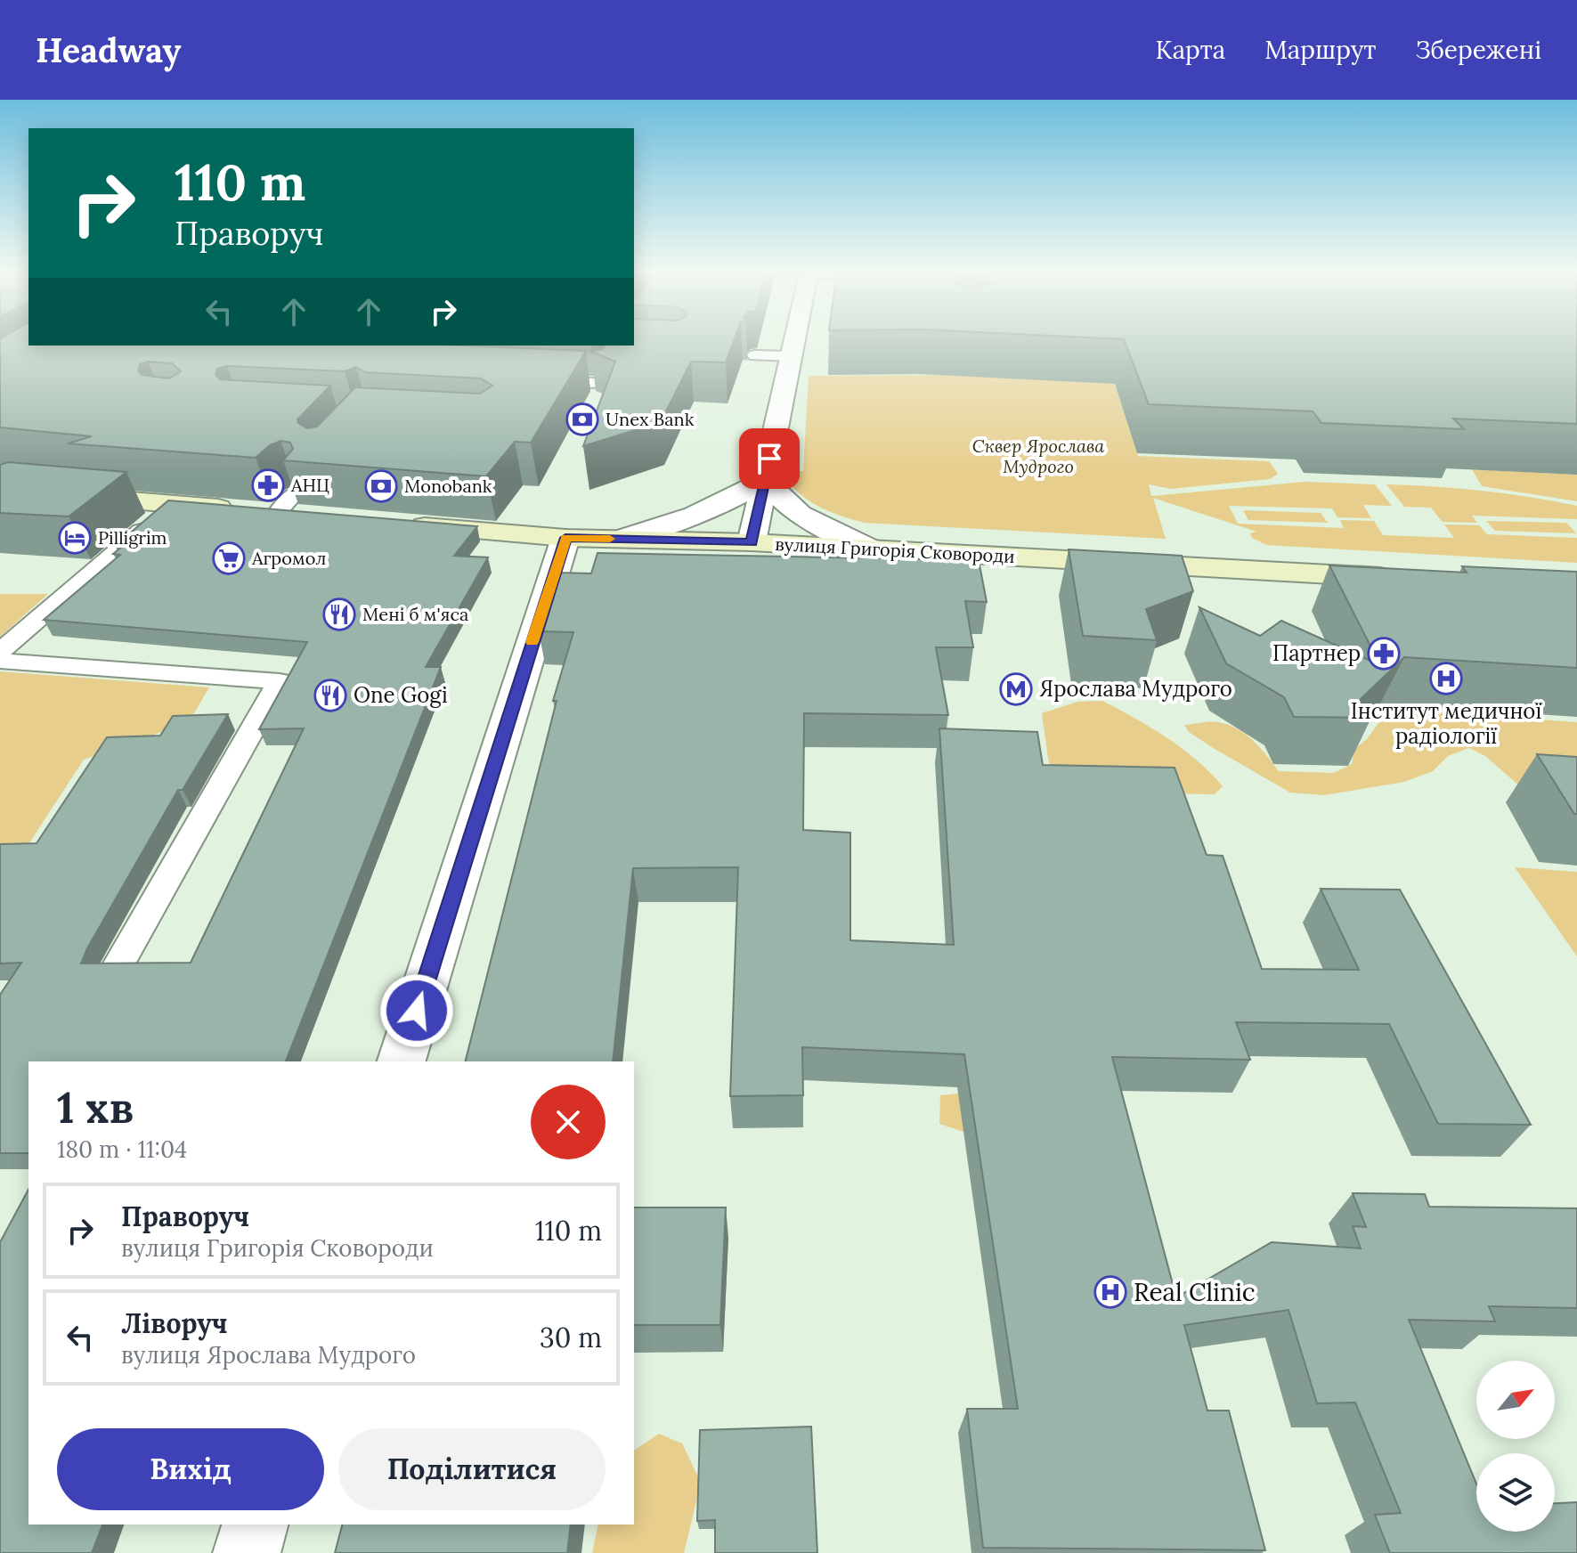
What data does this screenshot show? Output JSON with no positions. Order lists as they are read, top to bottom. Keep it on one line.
{"streets":{"main road":["вулиця Григорія Сковороди"]},"parks":["Сквер Ярослава Мудрого"],"places":{"bank":["Unex Bank","Monobank"],"pharmacy":["АНЦ","Партнер"],"hotel":["Pilligrim"],"supermarket":["Агромол"],"restaurant":["Мені б м'яса","One Gogi"],"hospital":["Інститут медичної радіології","Real Clinic"],"metro station":["Ярослава Мудрого"]},"north":"top right","page":{"header":"Headway","nav":["Карта","Маршрут","Збережені"],"turn":["110 m","Праворуч"],"heading":["1 хв","180 m · 11:04"],"list":[{"name":"Праворуч","note":"вулиця Григорія Сковороди","value":"110 m"},{"name":"Ліворуч","note":"вулиця Ярослава Мудрого","value":"30 m"}],"buttons":["Вихід","Поділитися"]}}
